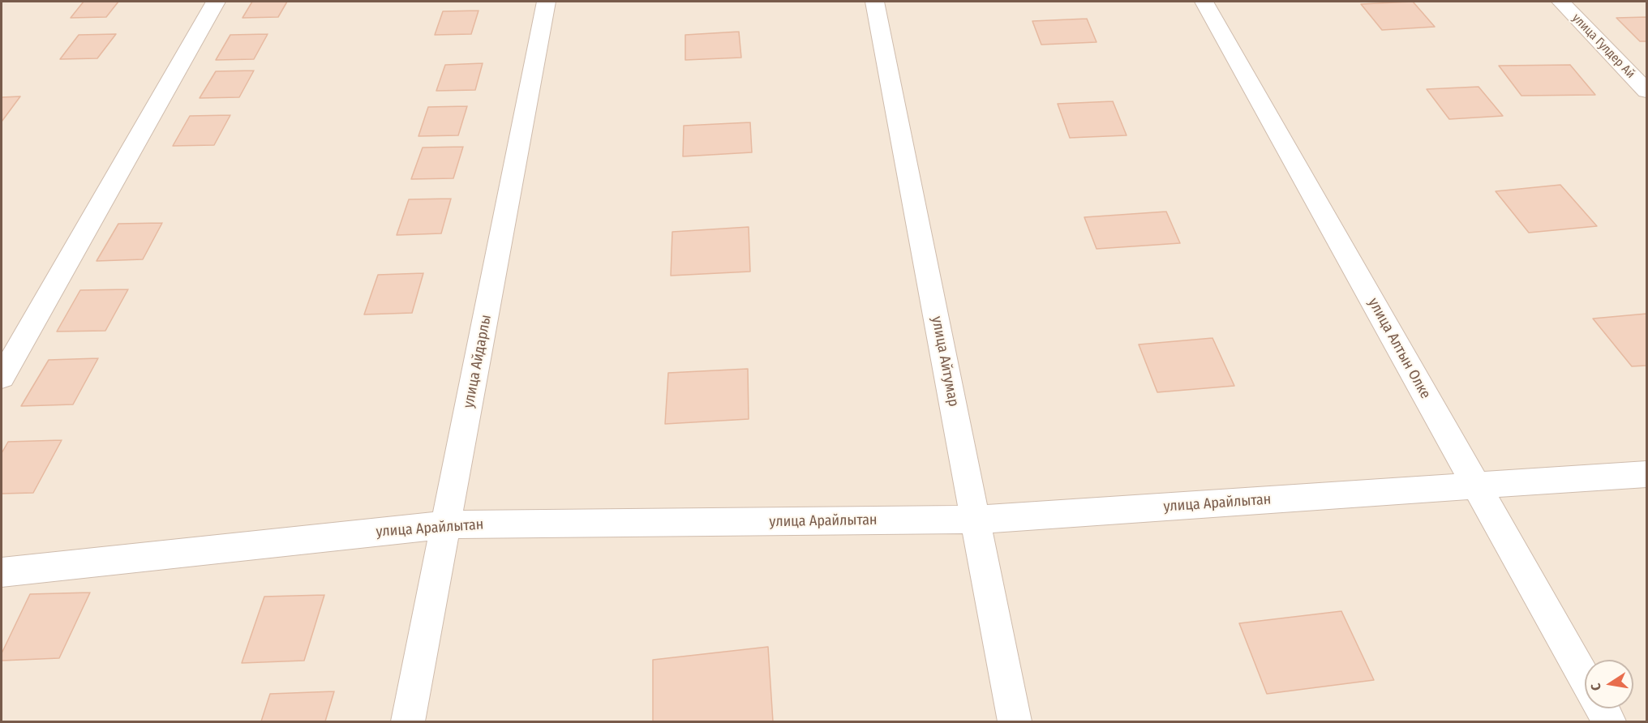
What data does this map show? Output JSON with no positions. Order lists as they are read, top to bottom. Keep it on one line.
{"streets":{"street":["улица Гулдер Ай","улица Алтын Олке","улица Айдарлы","улица Айтумар","улица Арайлытан"]},"crossings":[["улица Алтын Олке","улица Арайлытан"],["улица Айдарлы","улица Арайлытан"],["улица Айтумар","улица Арайлытан"]],"north":"left"}
